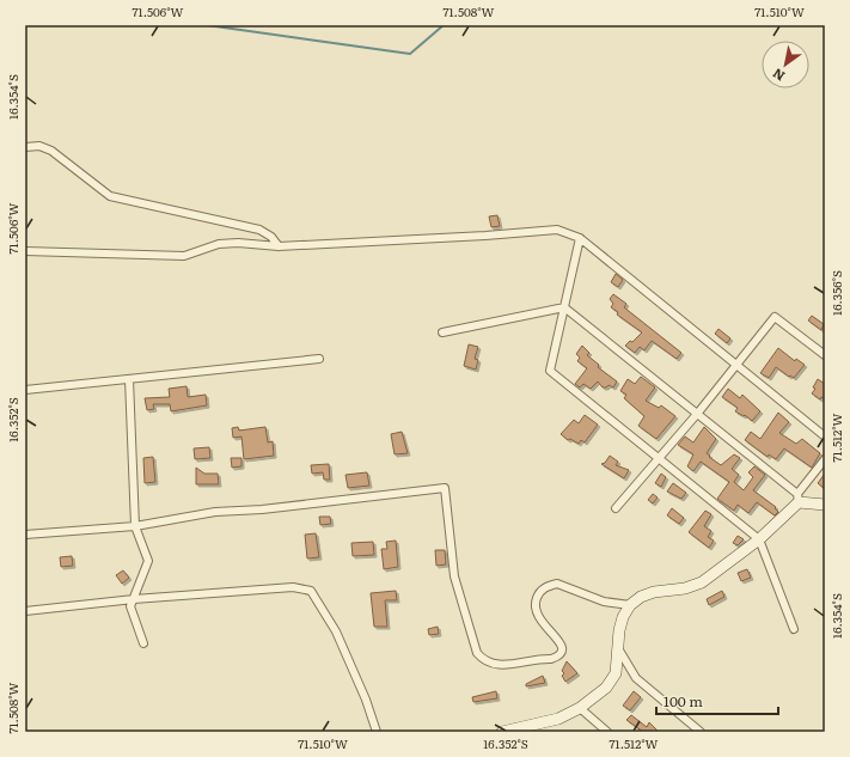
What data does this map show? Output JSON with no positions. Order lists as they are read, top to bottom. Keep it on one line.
{"scale_bar":"100 m","north":"bottom left","coordinates":["71.506°W","71.508°W","71.510°W","16.354°S","16.356°S","16.352°S","71.512°W"]}
